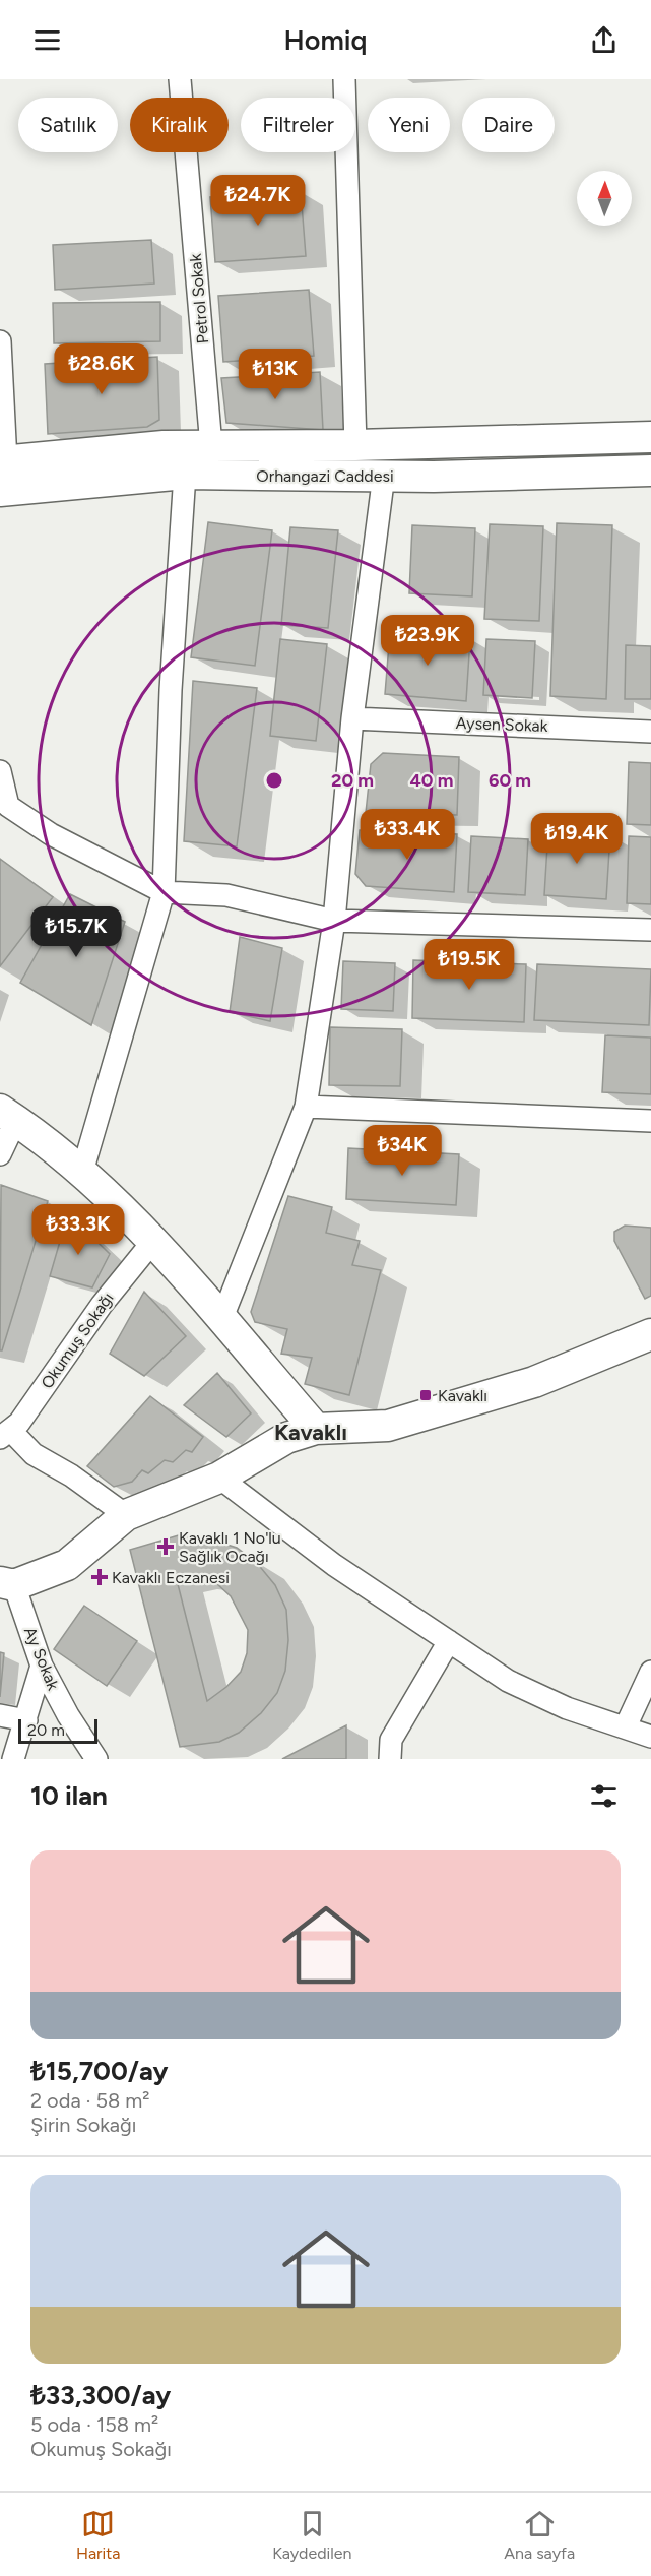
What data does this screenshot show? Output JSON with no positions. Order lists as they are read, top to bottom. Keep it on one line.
{"streets":{"main road":["Orhangazi Caddesi"],"street":["Petrol Sokak","Aysen Sokak","Okumuş Sokağı","Ay Sokak"]},"crossings":[["Petrol Sokak","Orhangazi Caddesi"]],"districts":["Kavaklı"],"places":{"transit":["Kavaklı"],"health":["Kavaklı 1 No'lu Sağlık Ocağı","Kavaklı Eczanesi"]},"scale_bar":"20 m","north":"top","page":{"header":"Homiq","chip":["Satılık","Kiralık","Filtreler","Yeni","Daire"],"price":["₺24.7K","₺28.6K","₺13K","₺23.9K","₺33.4K","₺19.4K","₺15.7K","₺19.5K","₺34K","₺33.3K"],"scale":"20 m","heading":"10 ilan","list":[{"name":"₺15,700/ay","note":"2 oda · 58 m² · Şirin Sokağı"},{"name":"₺33,300/ay","note":"5 oda · 158 m² · Okumuş Sokağı"}],"tabs":["Harita","Kaydedilen","Ana sayfa"]},"rings":["20 m","40 m","60 m"]}
